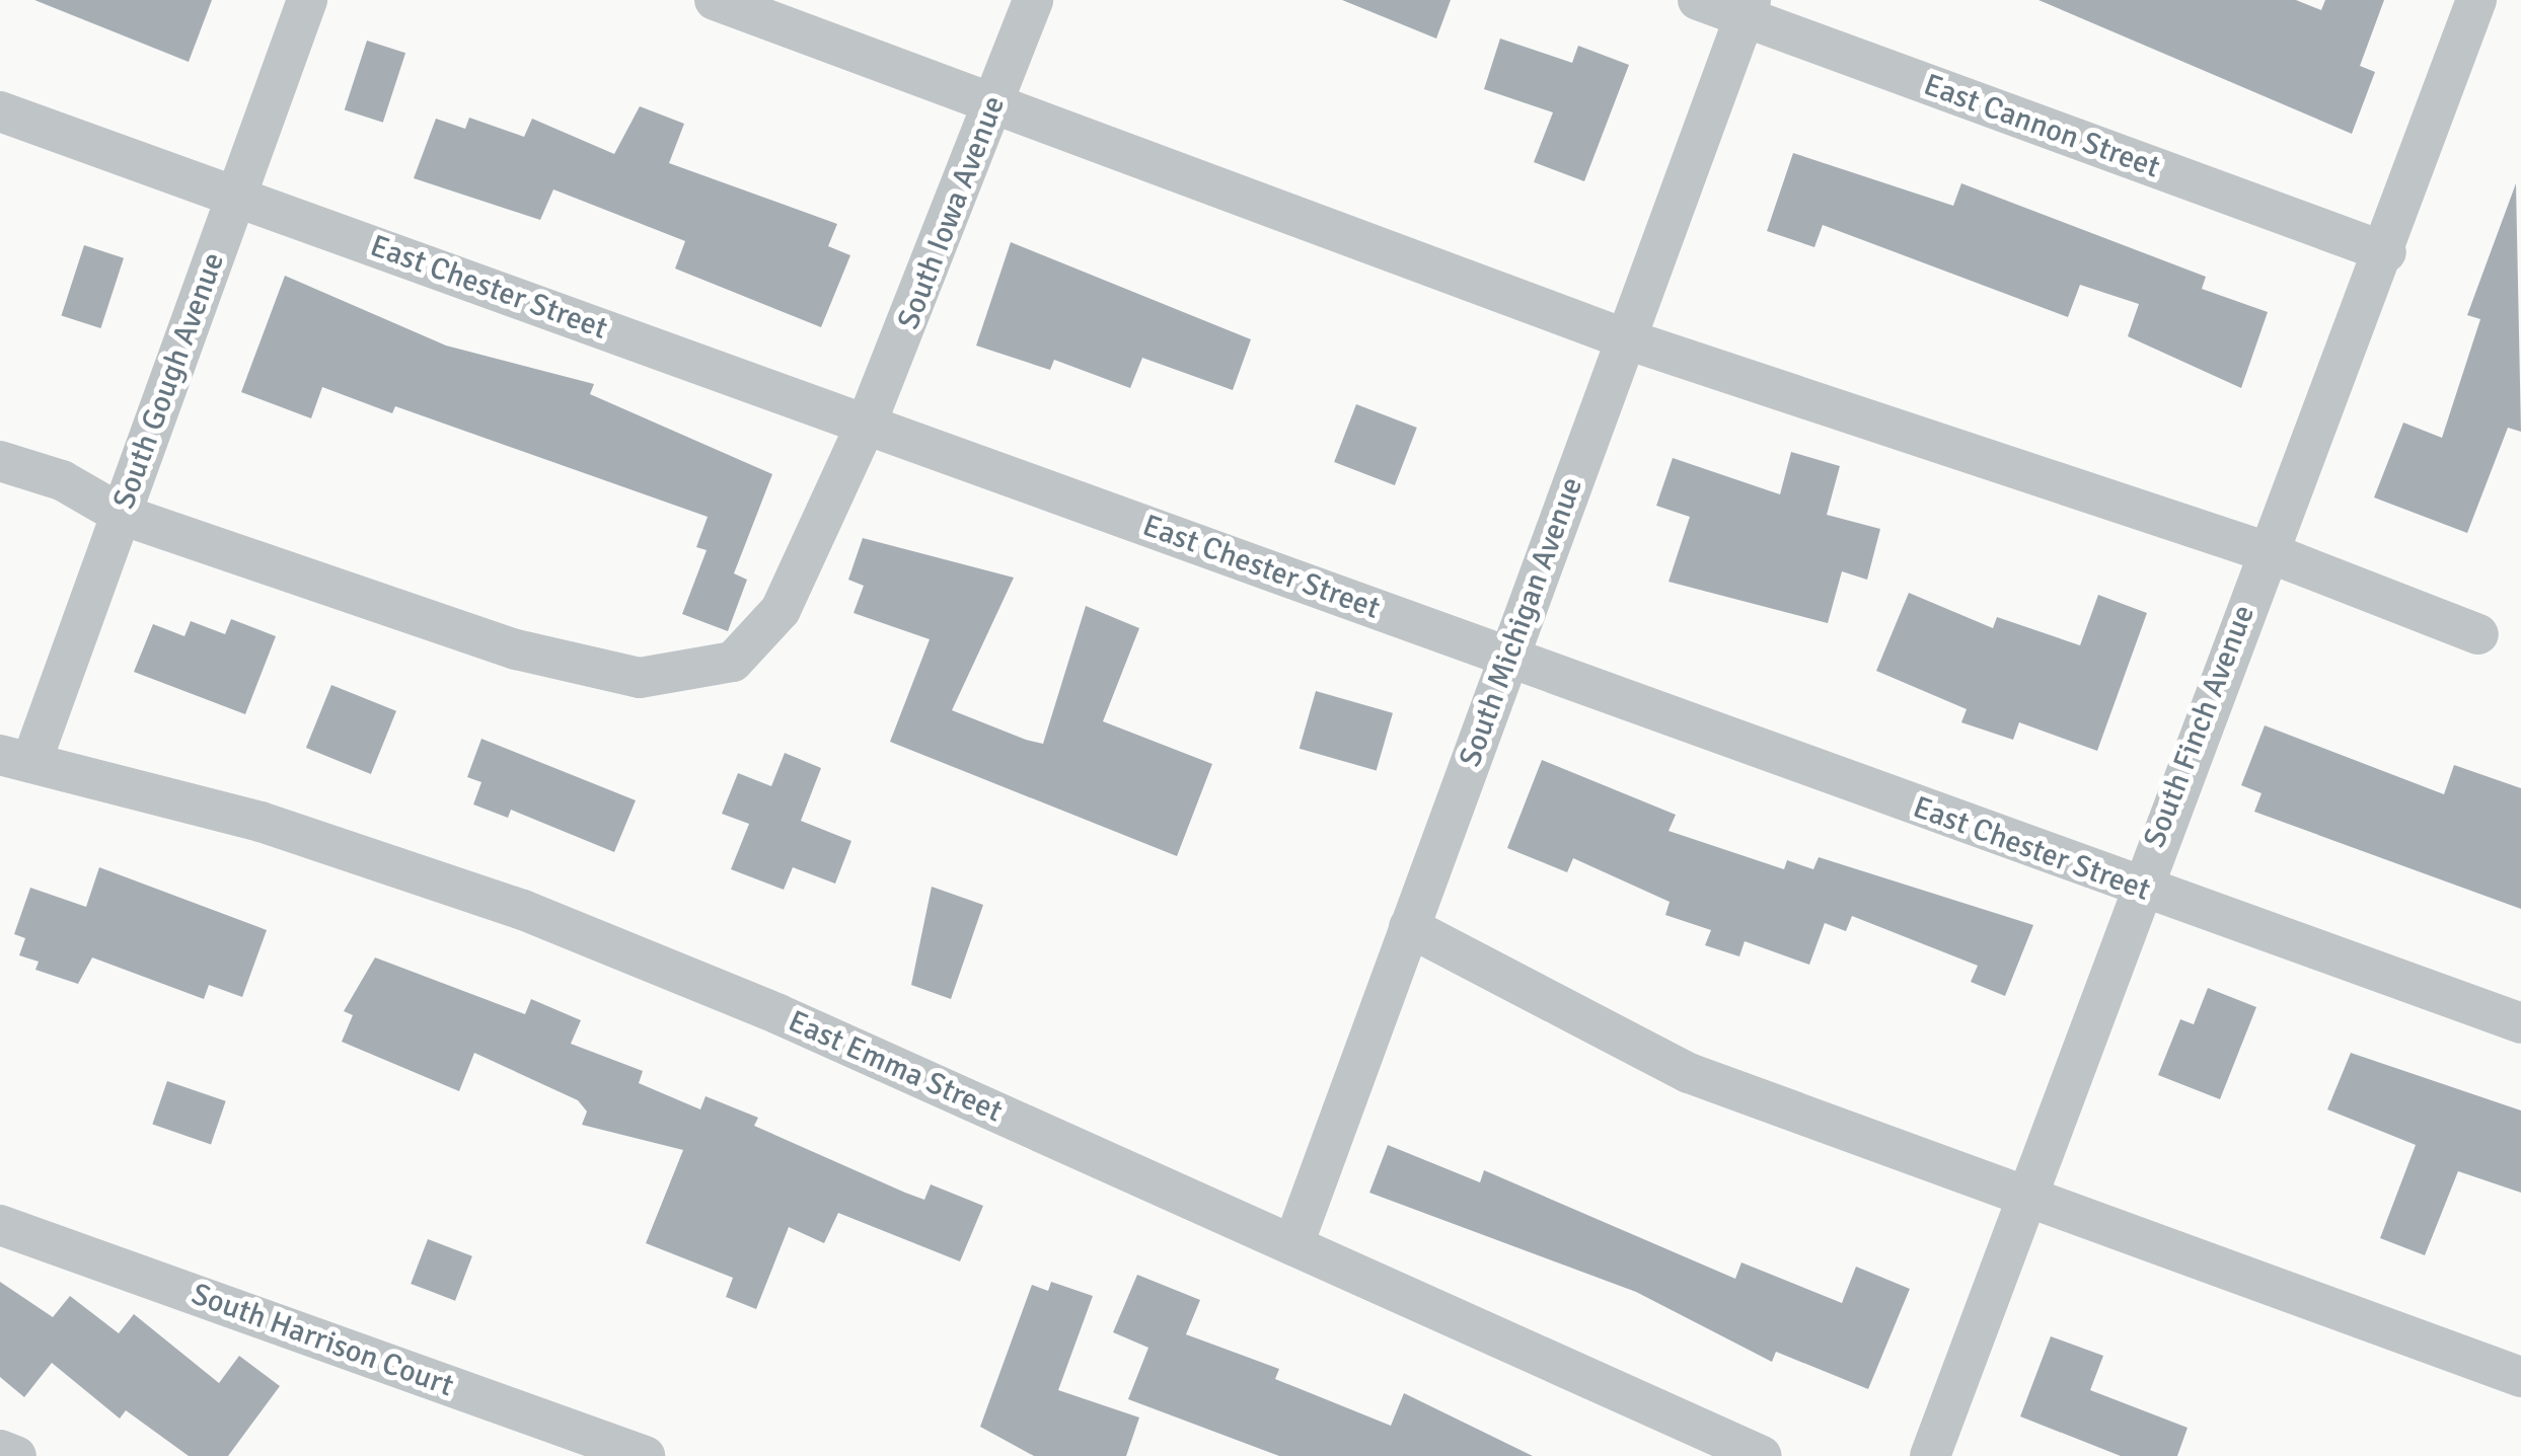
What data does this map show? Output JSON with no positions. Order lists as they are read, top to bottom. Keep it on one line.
{"streets":{"street":["East Cannon Street","South Iowa Avenue","East Chester Street","South Gough Avenue","South Michigan Avenue","South Finch Avenue","East Emma Street","South Harrison Court"]},"crossings":[["East Cannon Street","South Michigan Avenue"],["East Cannon Street","South Finch Avenue"],["South Iowa Avenue","East Chester Street"],["South Iowa Avenue","South Gough Avenue"],["East Chester Street","South Gough Avenue"],["East Chester Street","South Michigan Avenue"],["East Chester Street","South Finch Avenue"],["South Gough Avenue","East Emma Street"],["South Michigan Avenue","East Emma Street"]]}
